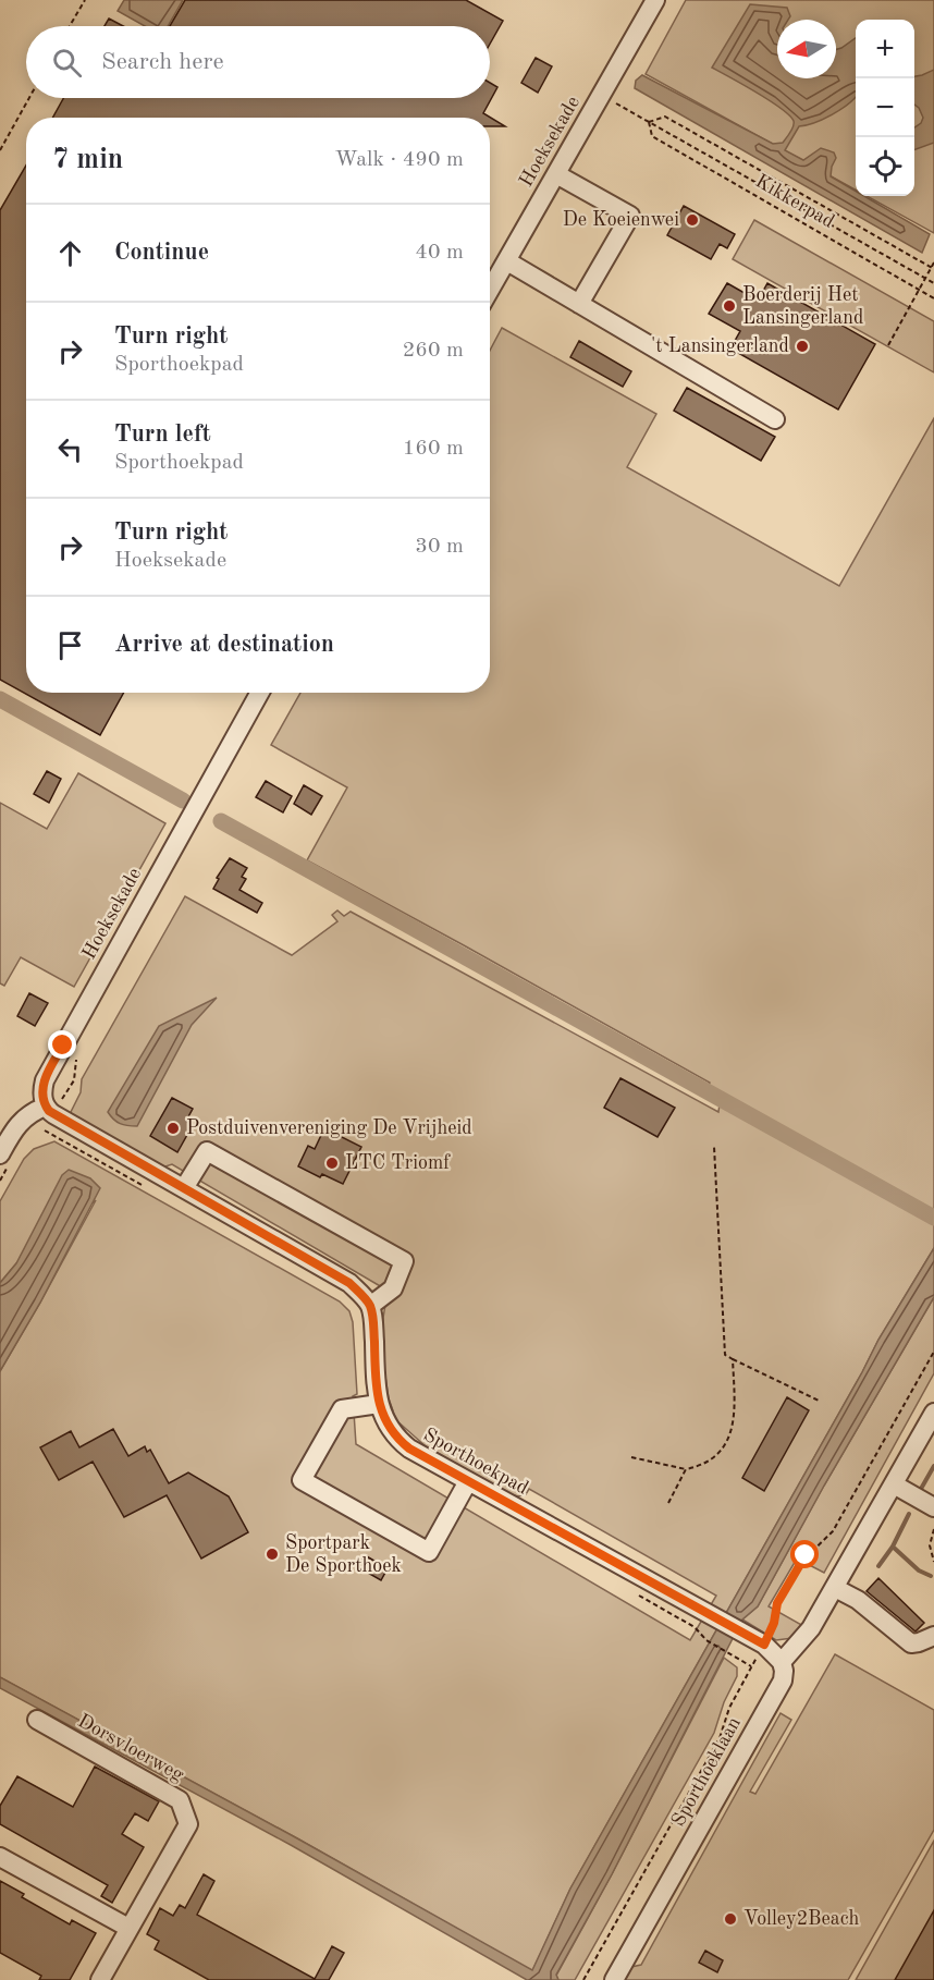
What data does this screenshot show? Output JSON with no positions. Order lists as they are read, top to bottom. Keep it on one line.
{"streets":{"street":["Hoeksekade","Sporthoekpad","Dorsvloerweg","Sporthoeklaan"],"path":["Kikkerpad"]},"crossings":[["Sporthoekpad","Sporthoeklaan"]],"places":["De Koeienwei","Boerderij Het Lansingerland","'t Lansingerland","Postduivenvereniging De Vrijheid","LTC Triomf","Sportpark De Sporthoek","Volley2Beach"],"north":"left","page":{"map_buttons":["+","−"],"search":"Search here","heading":["7 min","Walk · 490 m"],"list":[["Continue","40 m"],["Turn right","Sporthoekpad","260 m"],["Turn left","Sporthoekpad","160 m"],["Turn right","Hoeksekade","30 m"],"Arrive at destination"]}}
